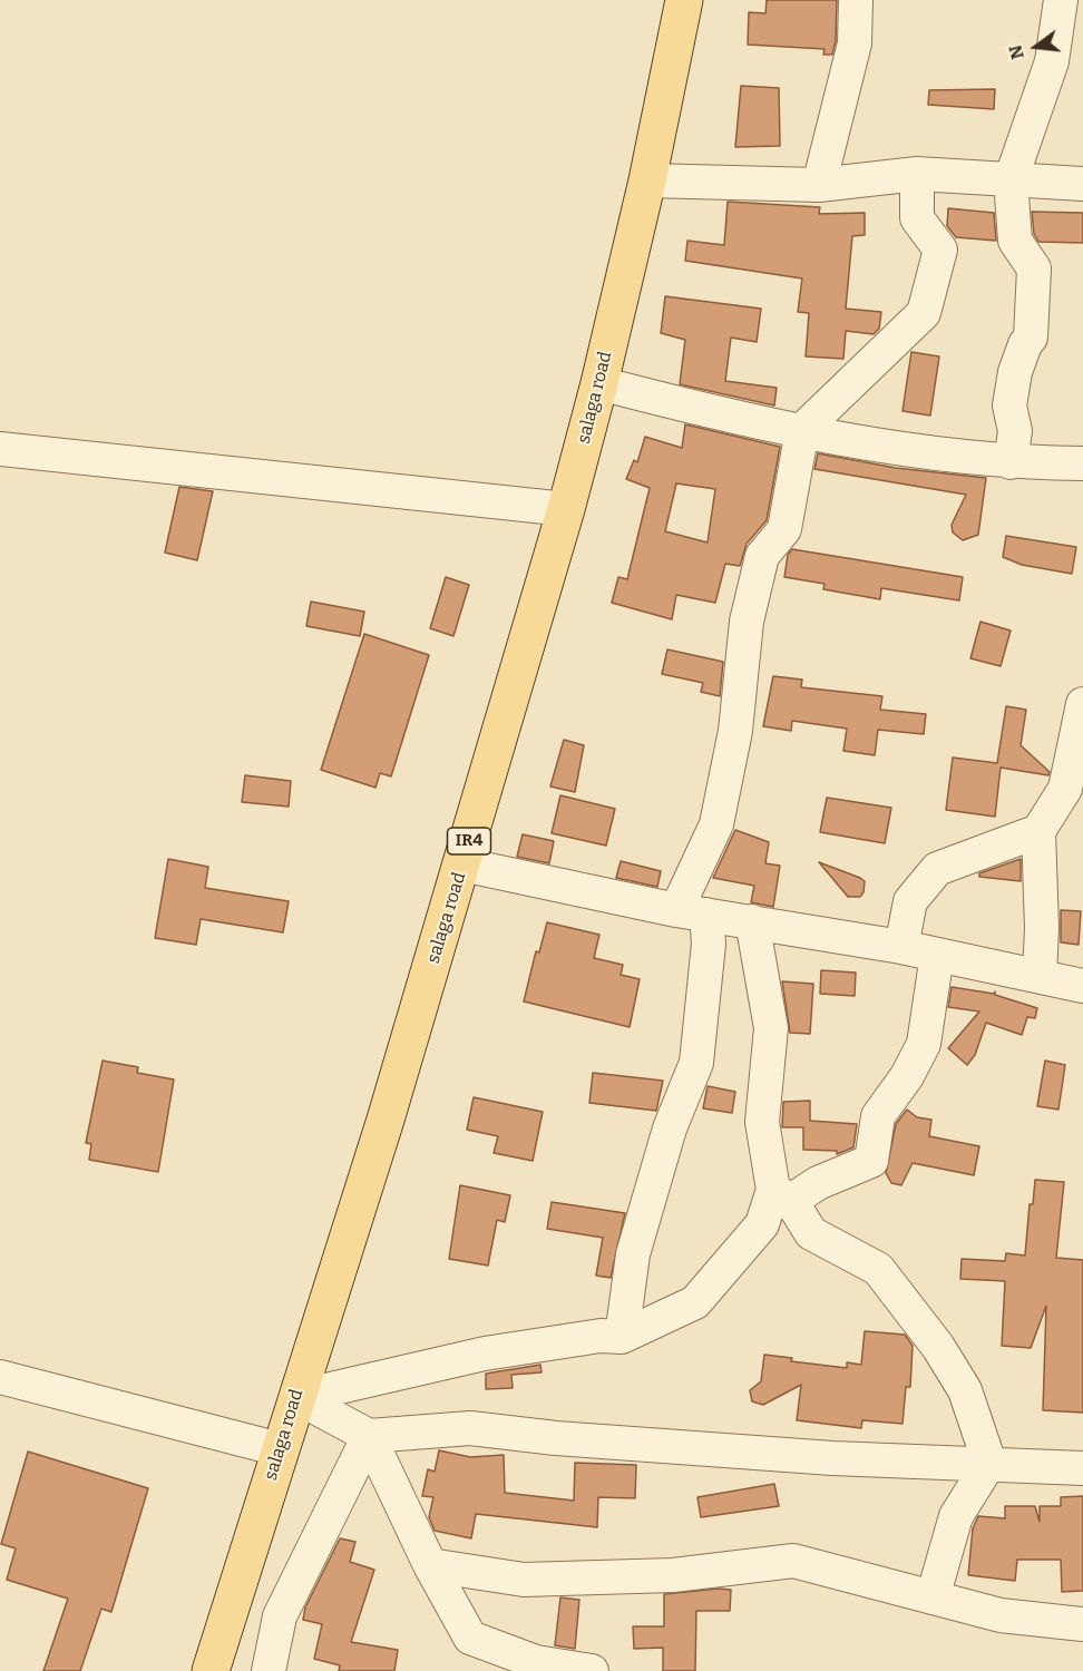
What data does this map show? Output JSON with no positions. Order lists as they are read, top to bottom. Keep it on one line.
{"streets":{"main road":["salaga road","IR4"]},"north":"left"}
